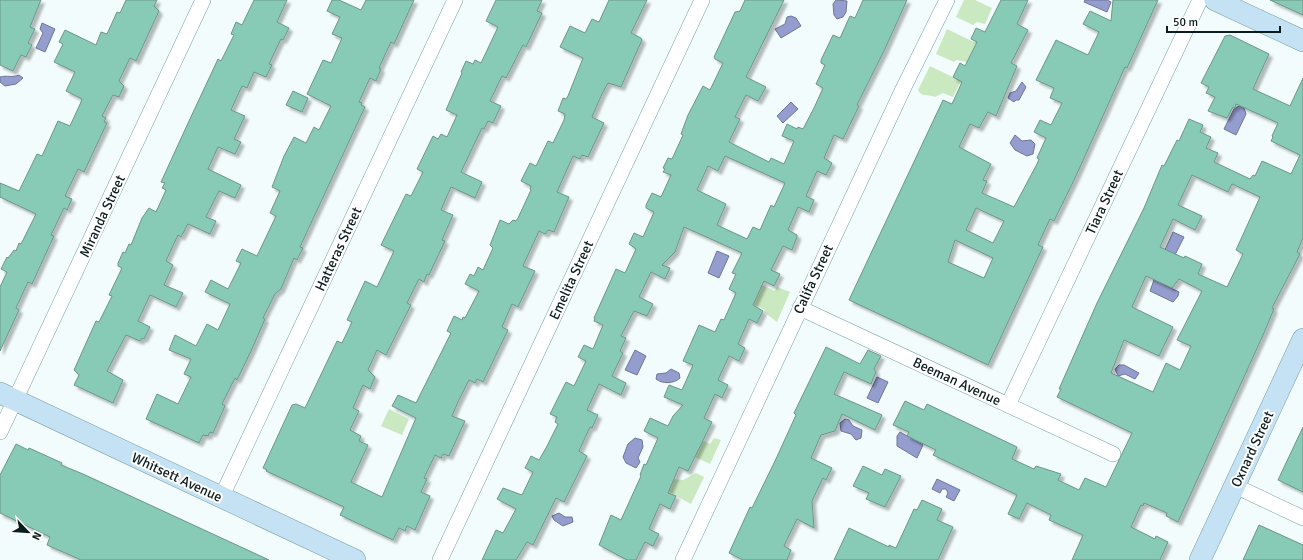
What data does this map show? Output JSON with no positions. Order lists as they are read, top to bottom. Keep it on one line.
{"streets":{"main road":["Oxnard Street","Whitsett Avenue"],"street":["Tiara Street","Miranda Street","Hatteras Street","Califa Street","Emelita Street","Beeman Avenue"]},"crossings":[["Tiara Street","Beeman Avenue"],["Miranda Street","Whitsett Avenue"],["Hatteras Street","Whitsett Avenue"],["Califa Street","Beeman Avenue"]],"scale_bar":"50 m","north":"bottom right"}
